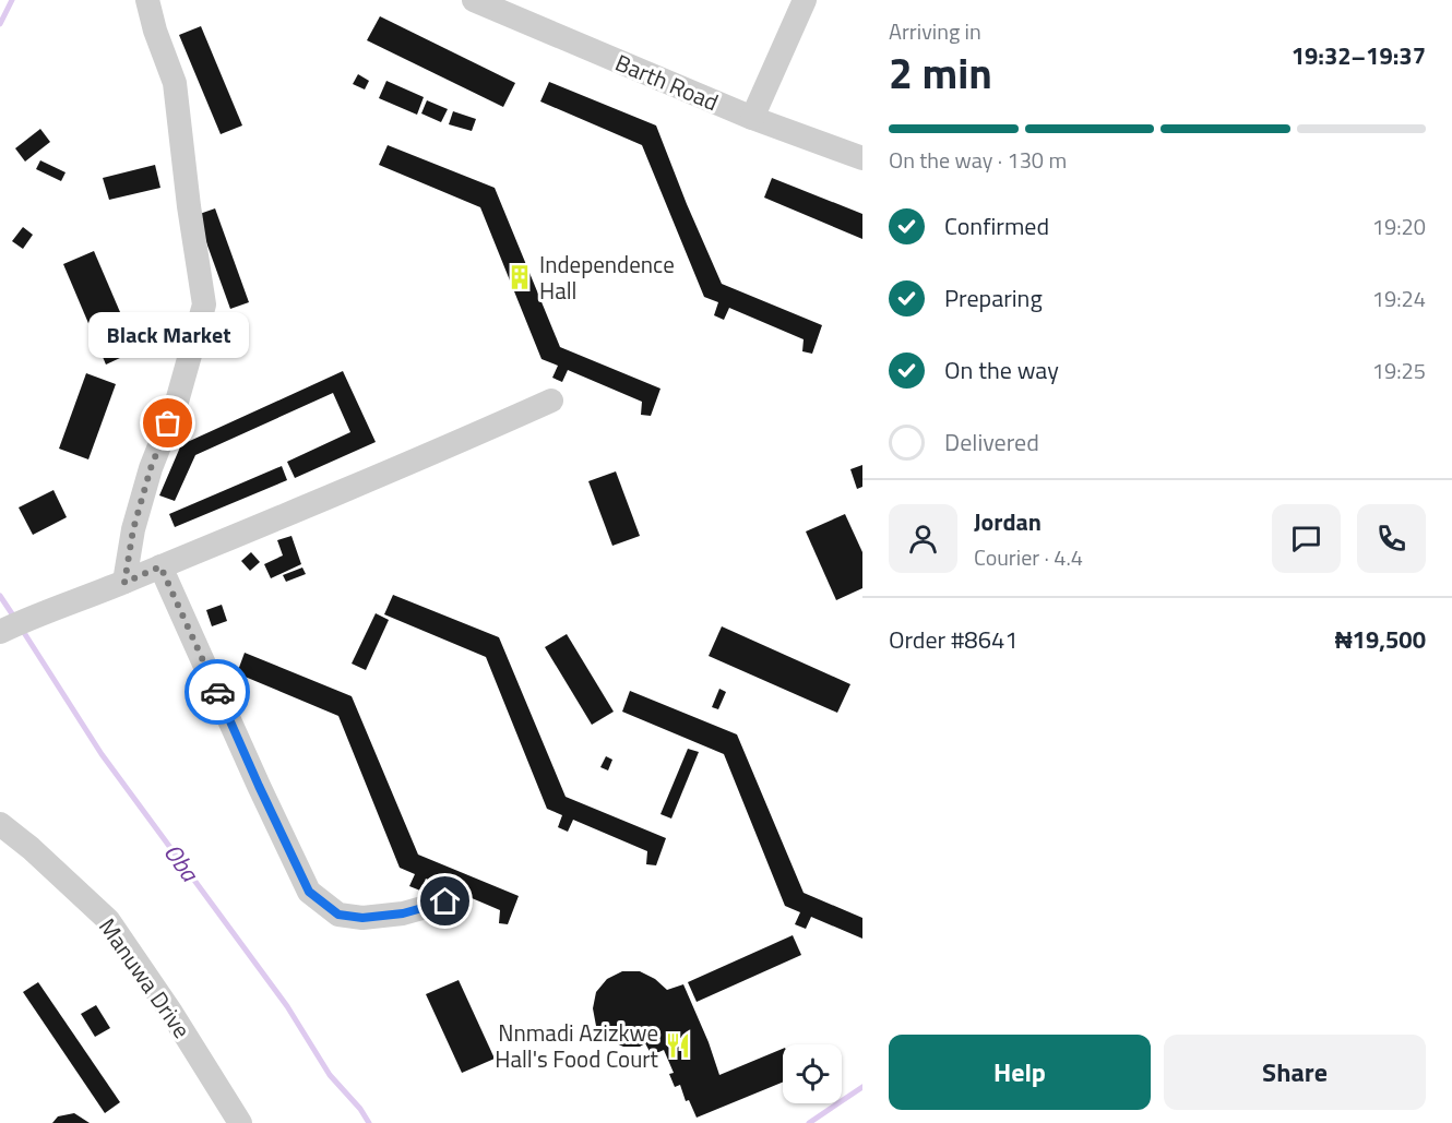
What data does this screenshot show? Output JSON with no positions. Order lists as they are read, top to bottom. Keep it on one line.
{"streets":{"street":["Barth Road","Manuwa Drive"]},"water":["Oba"],"places":{"building":["Independence Hall"],"other":["Black Market"],"restaurant":["Nnmadi Azizkwe Hall's Food Court"]},"page":{"heading":["2 min","Arriving in","19:32–19:37"],"panel":["Jordan","Courier · 4.4","Order #8641","₦19,500"],"bar":"On the way · 130 m","list":[["Confirmed","19:20"],["Preparing","19:24"],["On the way","19:25"],"Delivered"],"bubble":"Black Market","buttons":["Help","Share"]}}
